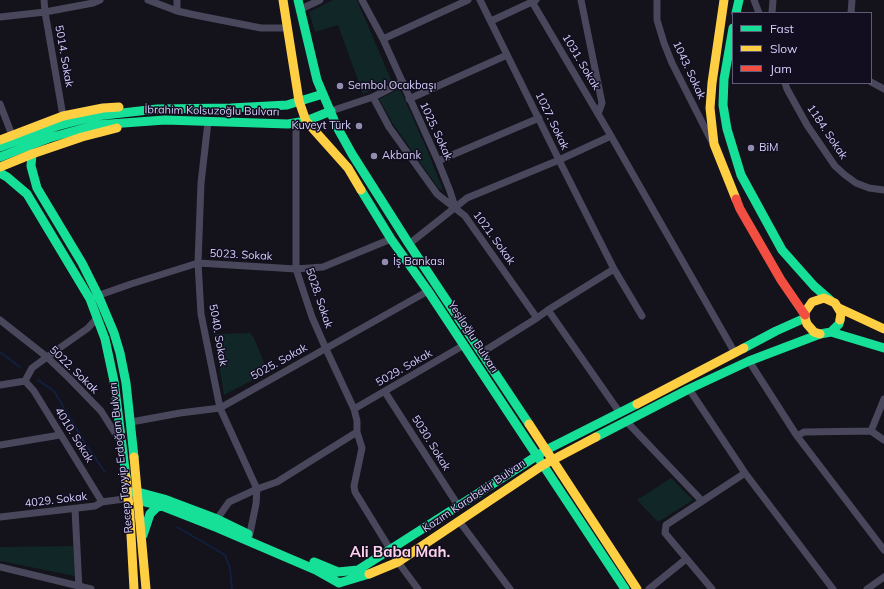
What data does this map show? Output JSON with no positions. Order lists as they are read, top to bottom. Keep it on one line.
{"streets":{"main road":["İbrahim Kolsuzoğlu Bulvarı","Yeşiloğlu Bulvarı","Recep Tayyip Erdoğan Bulvarı","Kazım Karabekir Bulvarı"],"street":["5014. Sokak","1031. Sokak","1043. Sokak","1027. Sokak","1025. Sokak","1184. Sokak","1021. Sokak","5023. Sokak","5028. Sokak","5040. Sokak","5025. Sokak","5029. Sokak","5022. Sokak","4010. Sokak","5030. Sokak","4029. Sokak"]},"crossings":[["1031. Sokak","Kazım Karabekir Bulvarı"],["İbrahim Kolsuzoğlu Bulvarı","5028. Sokak"],["İbrahim Kolsuzoğlu Bulvarı","5040. Sokak"],["İbrahim Kolsuzoğlu Bulvarı","Yeşiloğlu Bulvarı"],["1027. Sokak","1025. Sokak"],["1027. Sokak","1021. Sokak"],["1027. Sokak","Yeşiloğlu Bulvarı"],["1025. Sokak","1021. Sokak"],["5023. Sokak","5028. Sokak"],["5023. Sokak","5040. Sokak"],["5023. Sokak","Yeşiloğlu Bulvarı"],["5023. Sokak","Recep Tayyip Erdoğan Bulvarı"],["5028. Sokak","5025. Sokak"],["5028. Sokak","5029. Sokak"],["5028. Sokak","Kazım Karabekir Bulvarı"],["5040. Sokak","5025. Sokak"],["Yeşiloğlu Bulvarı","5025. Sokak"],["Yeşiloğlu Bulvarı","5029. Sokak"],["Yeşiloğlu Bulvarı","Kazım Karabekir Bulvarı"],["5025. Sokak","Recep Tayyip Erdoğan Bulvarı"],["5029. Sokak","5030. Sokak"],["5022. Sokak","Recep Tayyip Erdoğan Bulvarı"],["4010. Sokak","4029. Sokak"],["5030. Sokak","Kazım Karabekir Bulvarı"],["Recep Tayyip Erdoğan Bulvarı","Kazım Karabekir Bulvarı"],["Recep Tayyip Erdoğan Bulvarı","4029. Sokak"],["Kazım Karabekir Bulvarı","4029. Sokak"]],"districts":["Ali Baba Mah."],"places":["Sembol Ocakbaşı","Kuveyt Türk","BiM","Akbank","İş Bankası"],"legend":["Fast","Slow","Jam"]}
